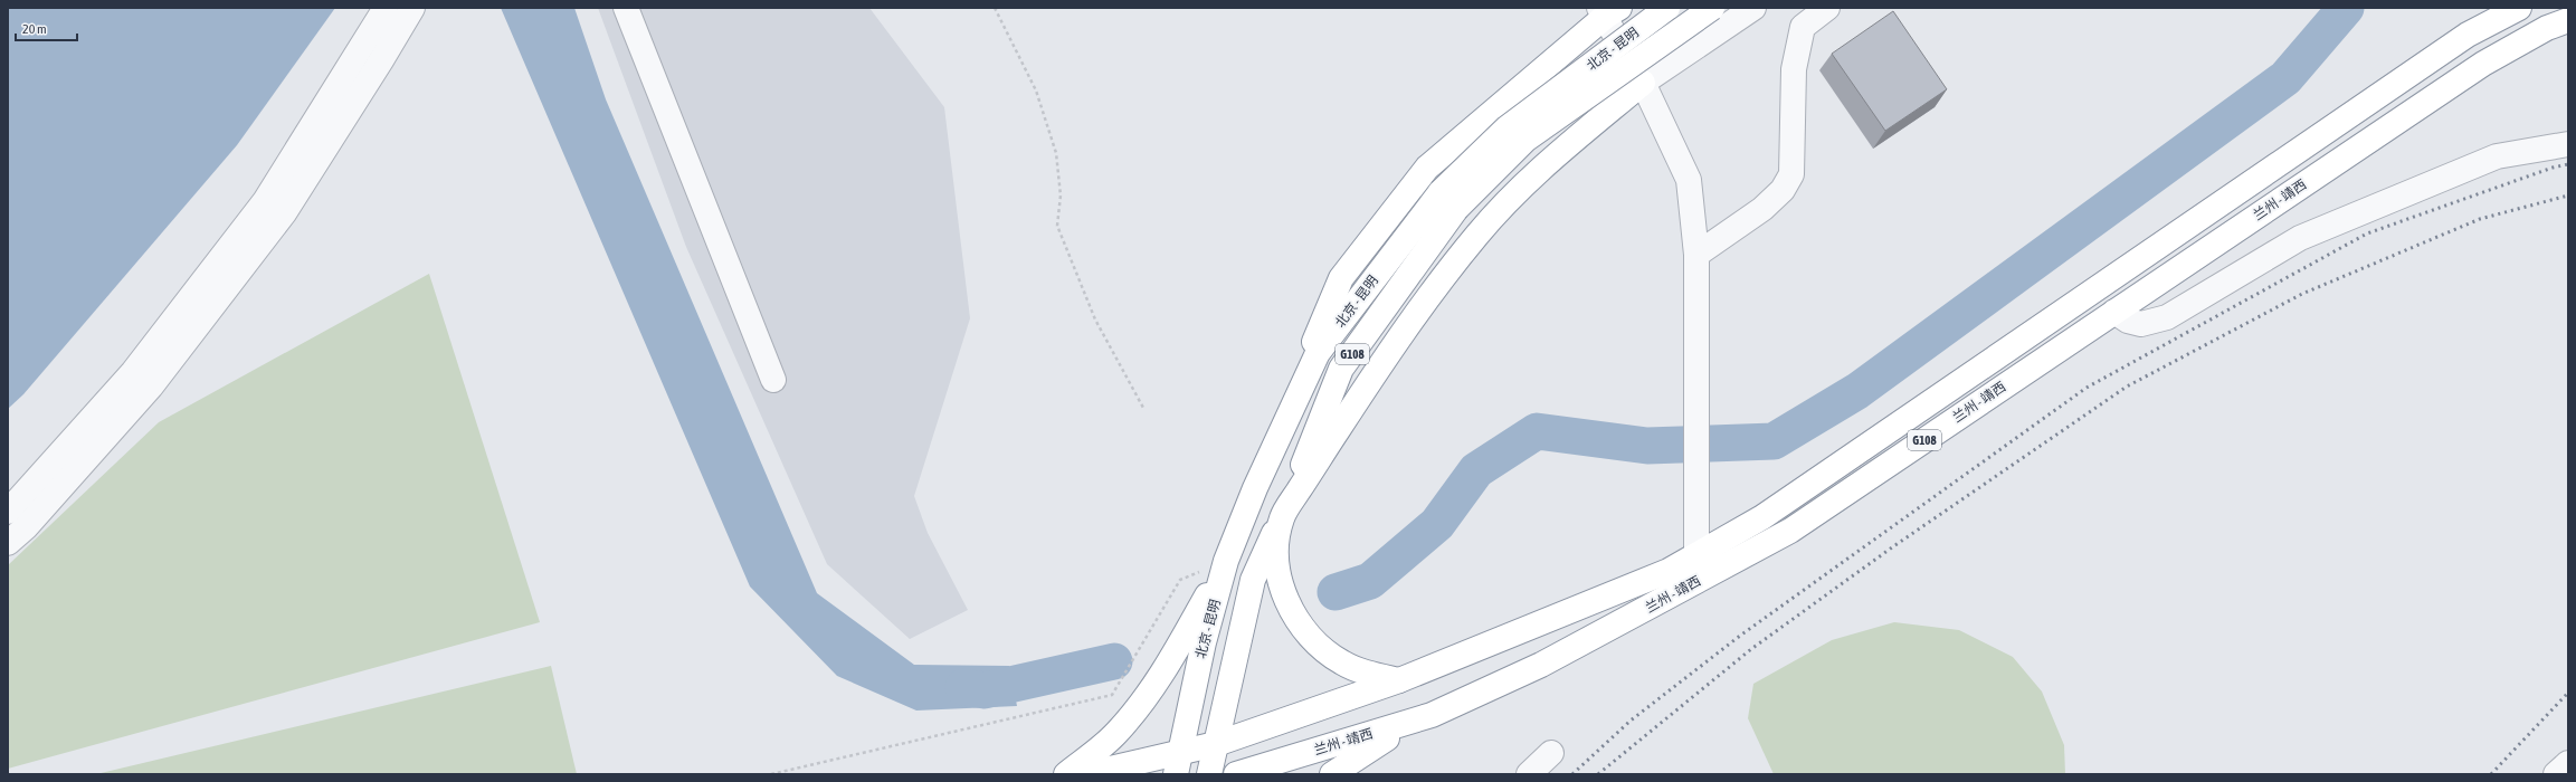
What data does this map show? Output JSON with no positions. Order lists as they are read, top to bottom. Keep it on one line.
{"streets":{"highway":["北京 - 昆明","兰州 - 靖西","G108"]},"crossings":[["北京 - 昆明","兰州 - 靖西"],["北京 - 昆明","G108"],["兰州 - 靖西","G108"]],"scale_bar":"20 m"}
